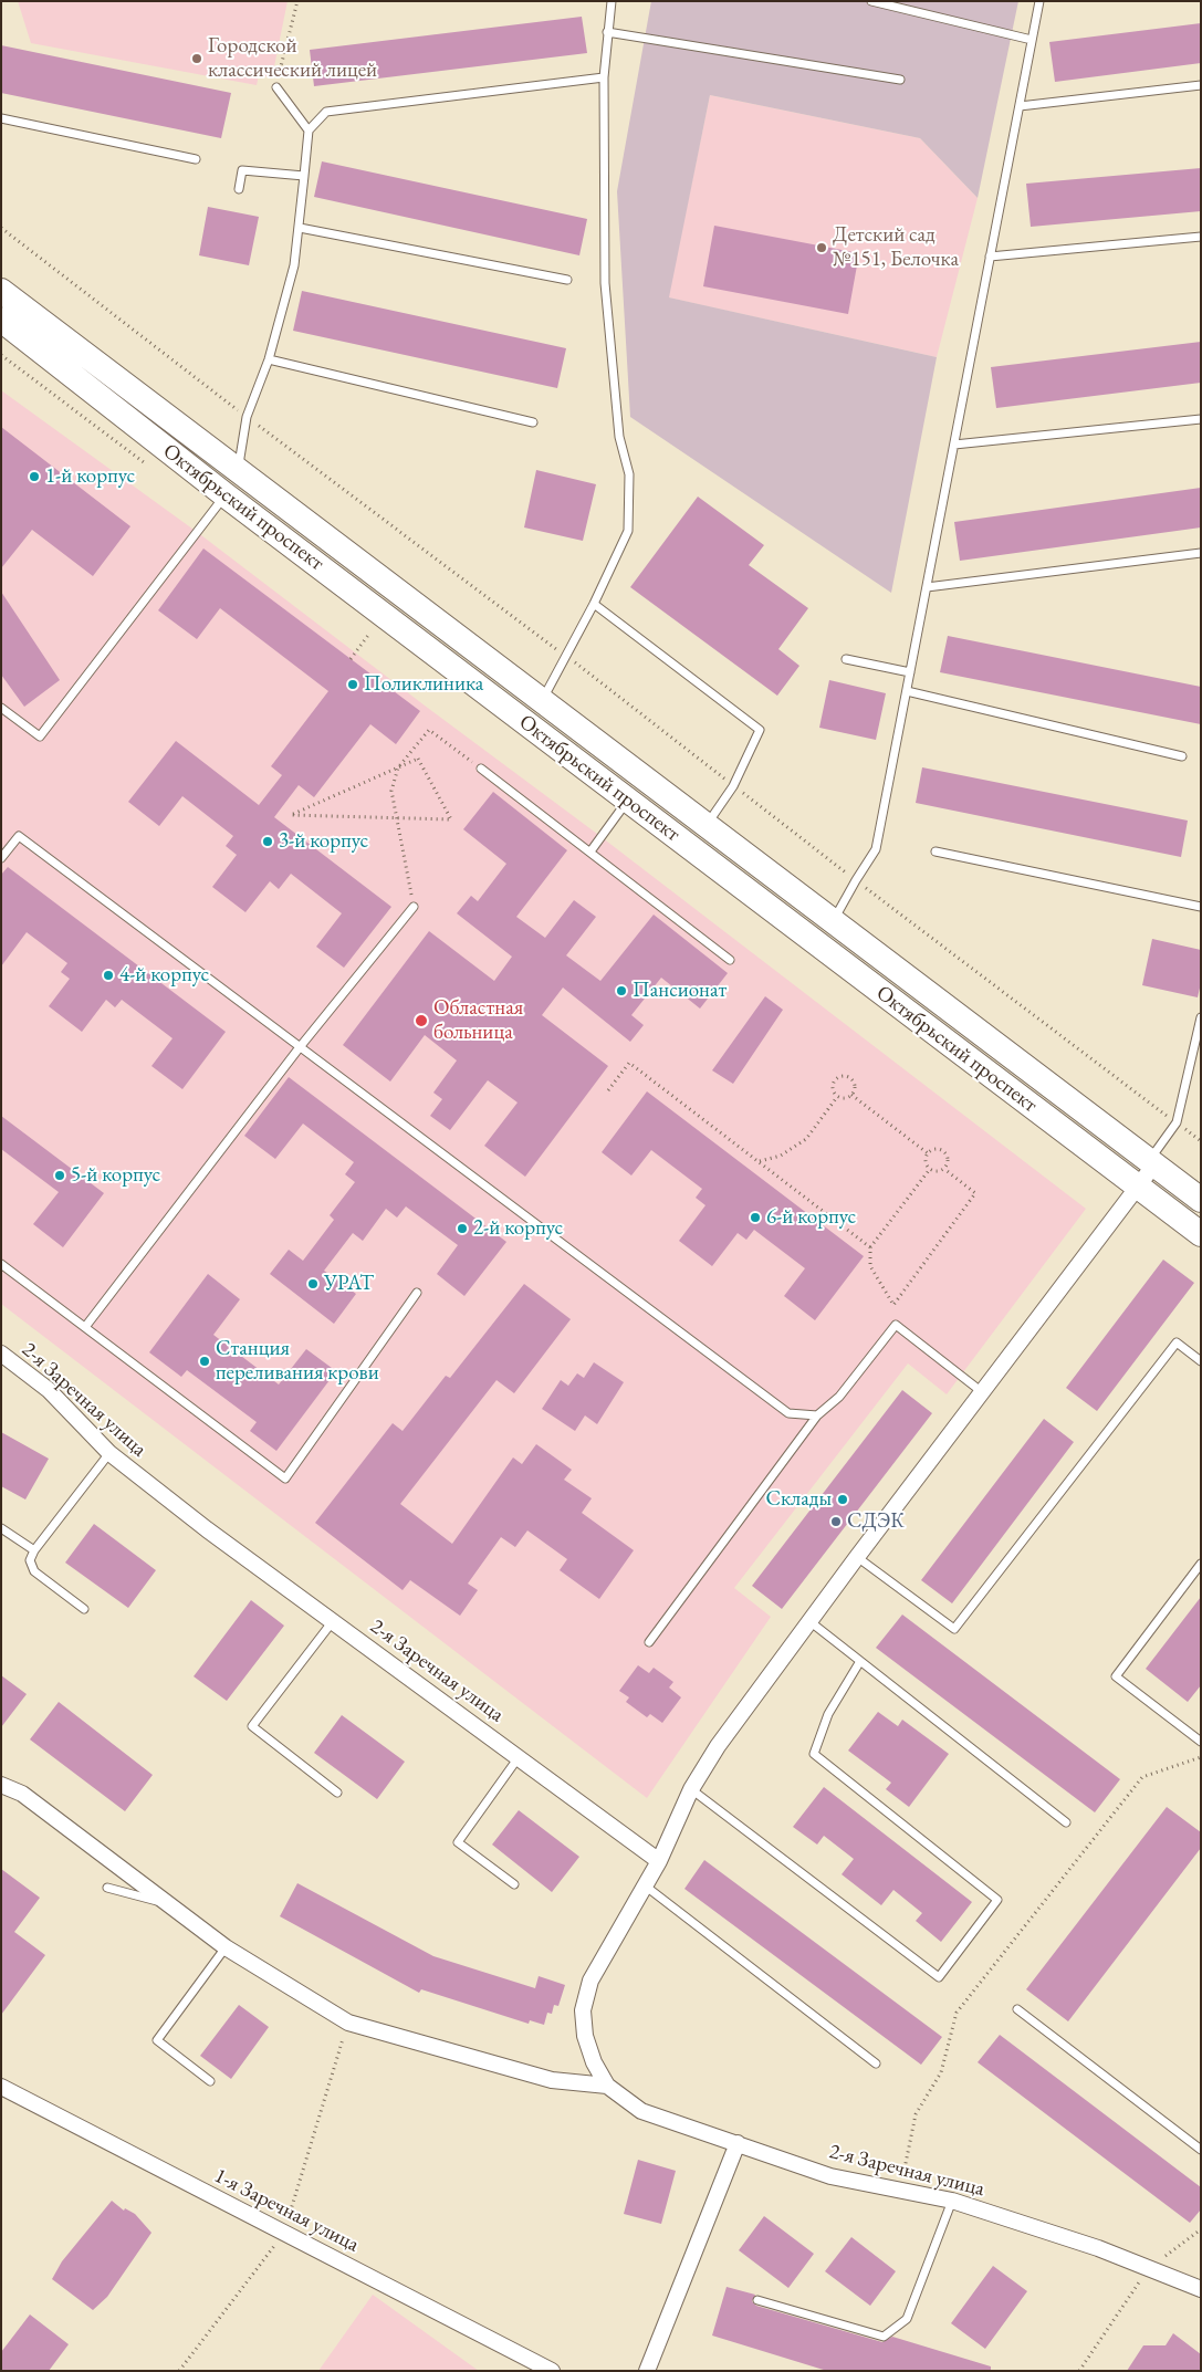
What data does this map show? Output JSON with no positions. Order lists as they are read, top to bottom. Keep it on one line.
{"streets":{"main road":["Октябрьский проспект"],"street":["2-я Заречная улица","1-я Заречная улица"]},"places":["Городской классический лицей","Детский сад №151, Белочка","1-й корпус","Поликлиника","3-й корпус","4-й корпус","Пансионат","Областная больница","5-й корпус","6-й корпус","2-й корпус","УРАТ","Станция переливания крови","Склады","СДЭК"]}
